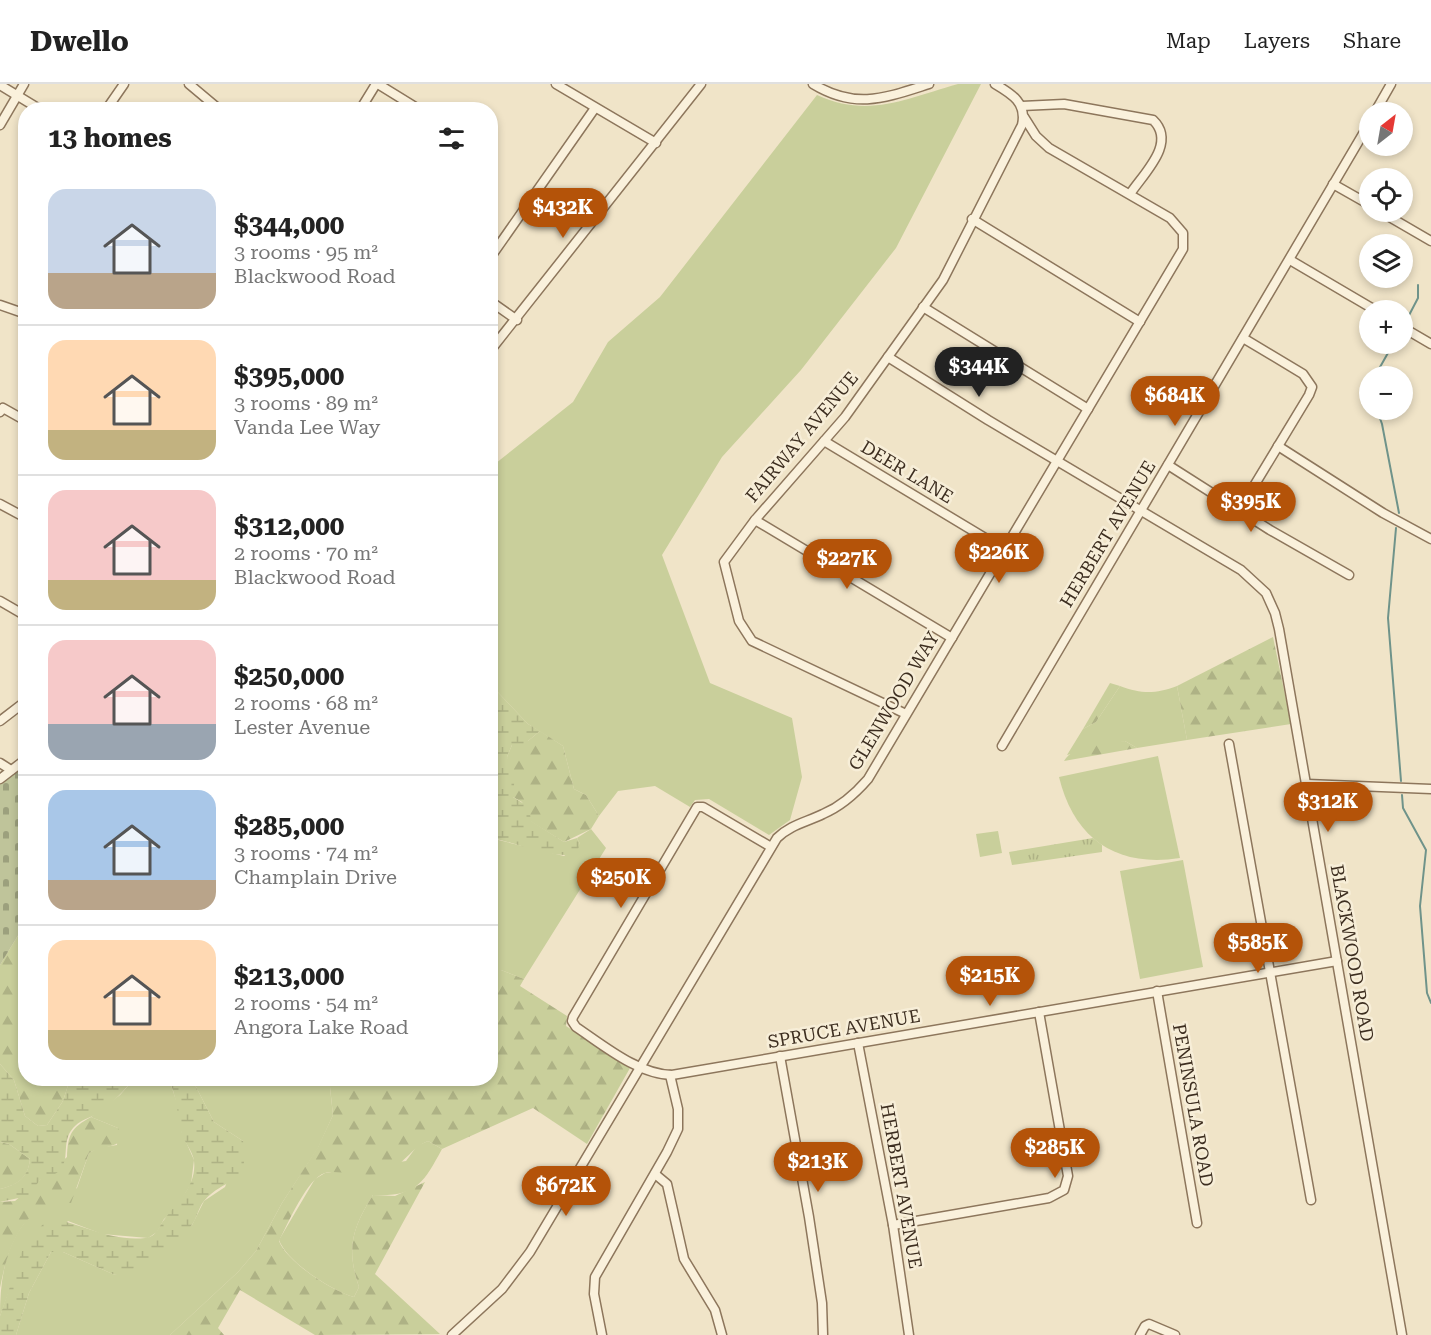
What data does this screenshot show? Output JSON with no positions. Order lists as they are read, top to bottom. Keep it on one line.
{"streets":{"street":["FAIRWAY AVENUE","DEER LANE","HERBERT AVENUE","GLENWOOD WAY","BLACKWOOD ROAD","SPRUCE AVENUE","PENINSULA ROAD"]},"crossings":[["FAIRWAY AVENUE","DEER LANE"],["FAIRWAY AVENUE","GLENWOOD WAY"],["FAIRWAY AVENUE","BLACKWOOD ROAD"],["DEER LANE","GLENWOOD WAY"],["HERBERT AVENUE","BLACKWOOD ROAD"],["HERBERT AVENUE","SPRUCE AVENUE"],["GLENWOOD WAY","BLACKWOOD ROAD"],["GLENWOOD WAY","SPRUCE AVENUE"],["BLACKWOOD ROAD","SPRUCE AVENUE"],["SPRUCE AVENUE","PENINSULA ROAD"]],"north":"top right","page":{"header":"Dwello","nav":["Map","Layers","Share"],"map_buttons":["+","−"],"heading":"13 homes","list":[{"name":"$344,000","note":"3 rooms · 95 m² · Blackwood Road"},{"name":"$395,000","note":"3 rooms · 89 m² · Vanda Lee Way"},{"name":"$312,000","note":"2 rooms · 70 m² · Blackwood Road"},{"name":"$250,000","note":"2 rooms · 68 m² · Lester Avenue"},{"name":"$285,000","note":"3 rooms · 74 m² · Champlain Drive"},{"name":"$213,000","note":"2 rooms · 54 m² · Angora Lake Road"}],"price":["$432K","$344K","$684K","$395K","$226K","$227K","$312K","$250K","$585K","$215K","$285K","$213K","$672K"]}}
